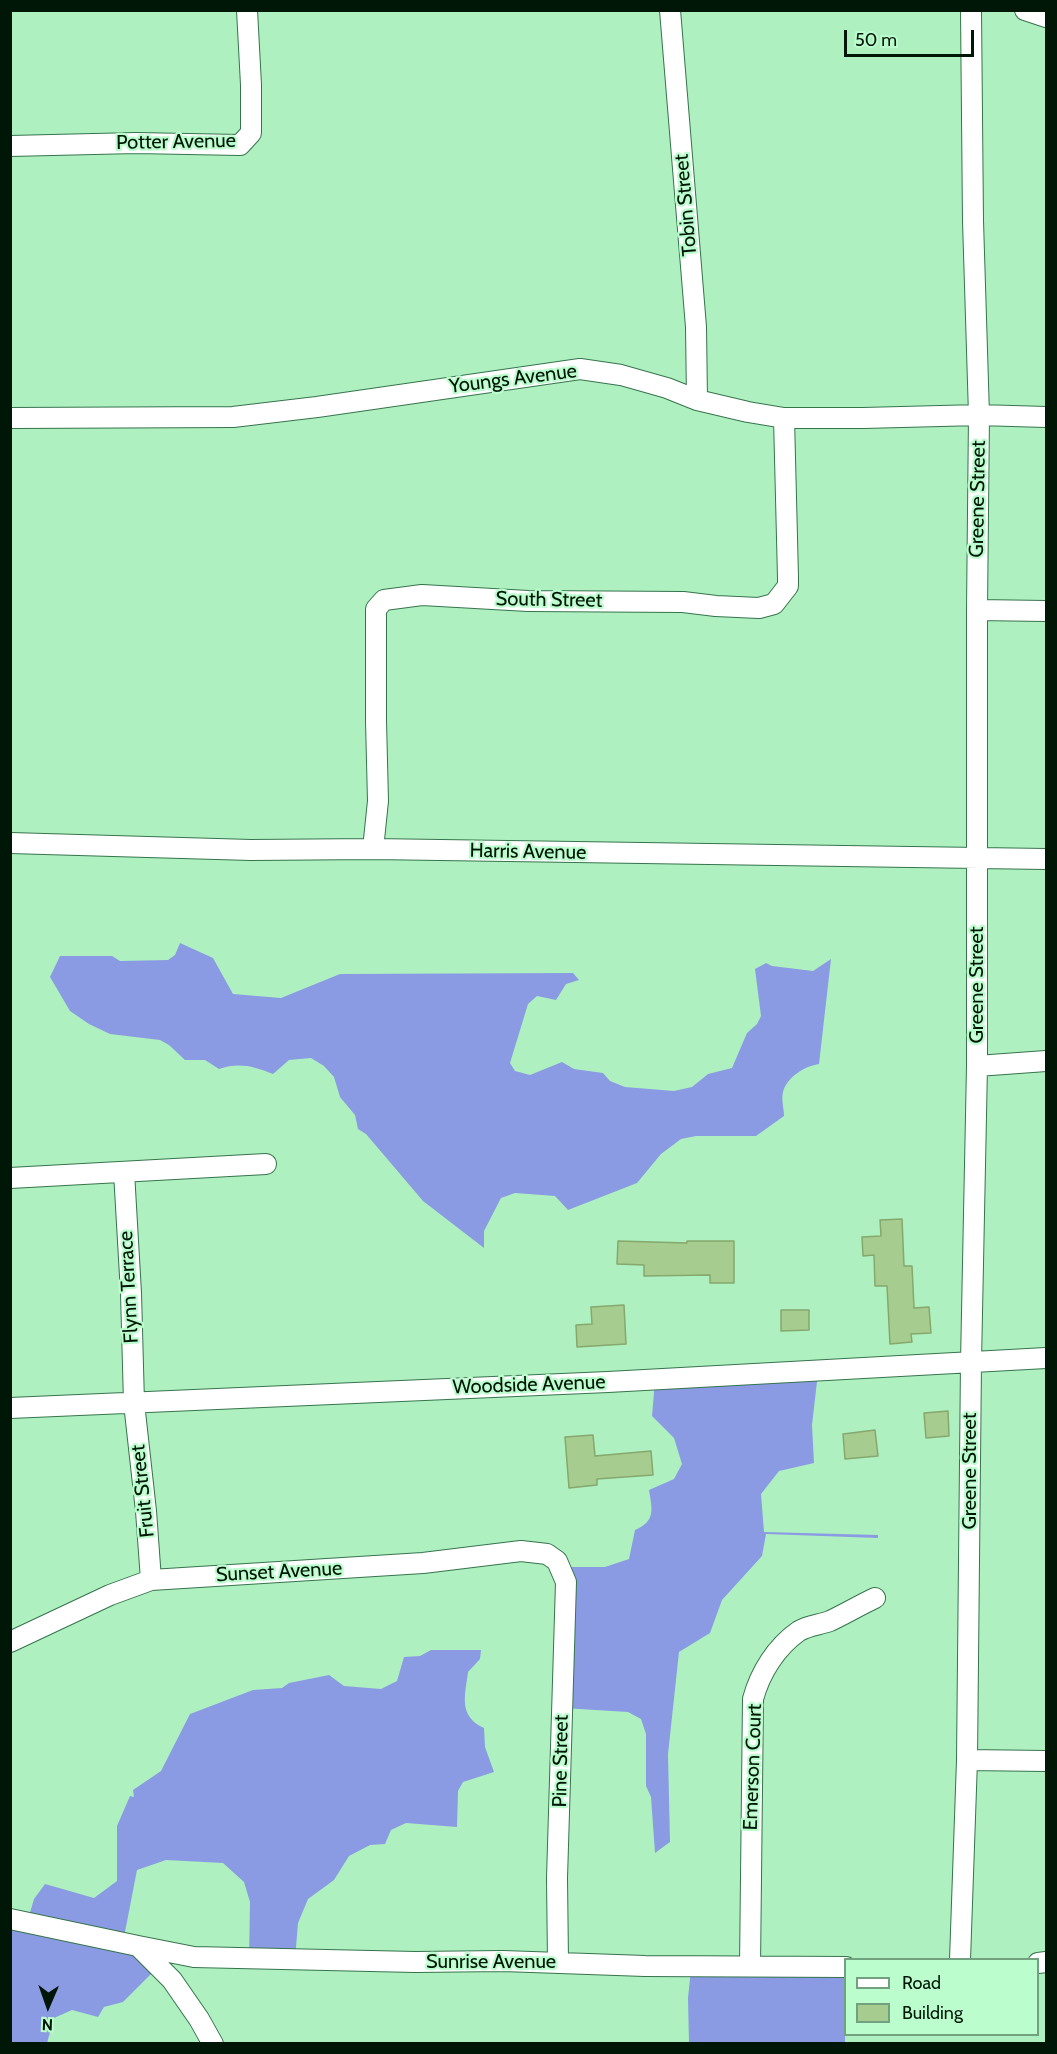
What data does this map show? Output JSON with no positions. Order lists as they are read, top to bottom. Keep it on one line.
{"streets":{"street":["Potter Avenue","Tobin Street","Youngs Avenue","Greene Street","South Street","Harris Avenue","Flynn Terrace","Woodside Avenue","Fruit Street","Sunset Avenue","Pine Street","Emerson Court","Sunrise Avenue"]},"crossings":[["Tobin Street","Youngs Avenue"],["Youngs Avenue","Greene Street"],["Youngs Avenue","South Street"],["Greene Street","Harris Avenue"],["Greene Street","Woodside Avenue"],["South Street","Harris Avenue"],["Flynn Terrace","Woodside Avenue"],["Flynn Terrace","Fruit Street"],["Woodside Avenue","Fruit Street"],["Fruit Street","Sunset Avenue"],["Sunset Avenue","Pine Street"],["Pine Street","Sunrise Avenue"],["Emerson Court","Sunrise Avenue"]],"legend":["Road","Building"],"scale_bar":"50 m","north":"bottom"}
